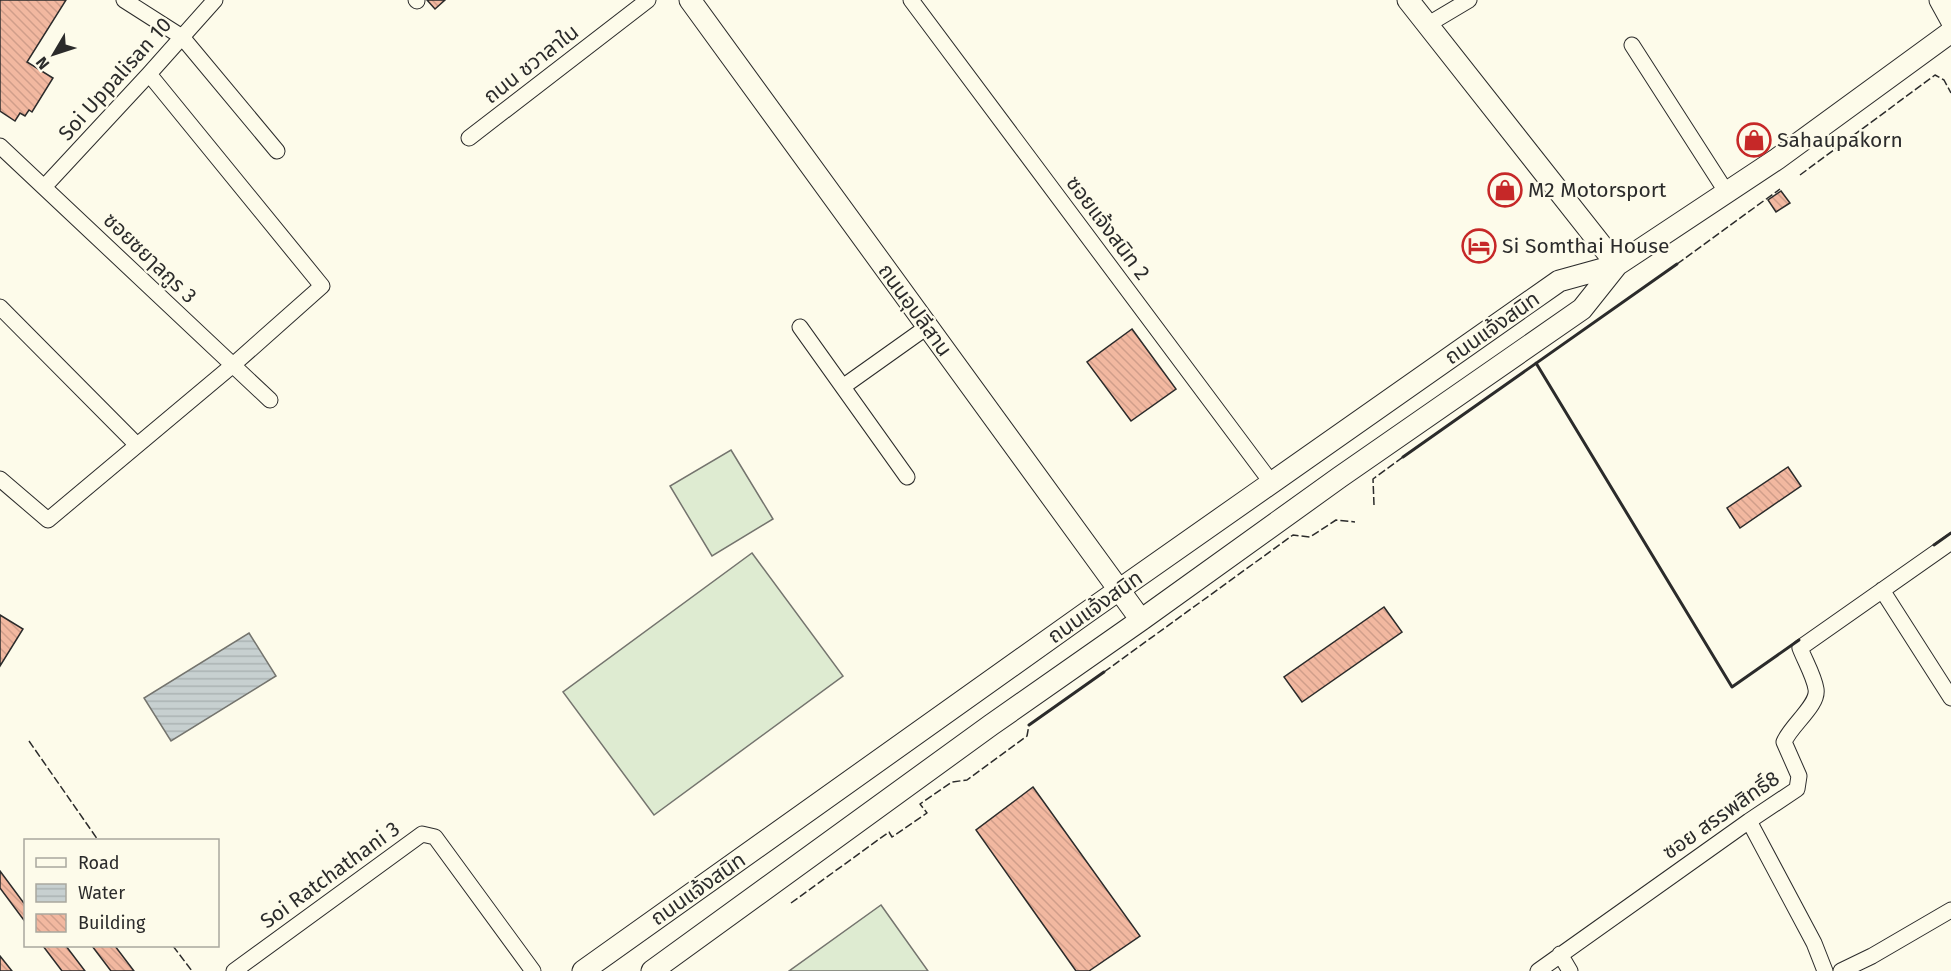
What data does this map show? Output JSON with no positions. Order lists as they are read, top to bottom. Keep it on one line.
{"streets":{"main road":["ถนนอุปลีสาน","ถนนแจ้งสนิท"],"street":["ถนน ชวาลาใน","Soi Uppalisan 10","ซอยแจ้งสนิท 2","ซอยซยๅลกูร 3","ซอย สรรพสิทธิ์8","Soi Ratchathani 3"]},"crossings":[["Soi Uppalisan 10","ซอยซยๅลกูร 3"],["ซอยแจ้งสนิท 2","ถนนแจ้งสนิท"],["ถนนอุปลีสาน","ถนนแจ้งสนิท"]],"places":{"shop":["Sahaupakorn","M2 Motorsport"],"hotel":["Si Somthai House"]},"legend":["Road","Water","Building"],"north":"bottom left"}
